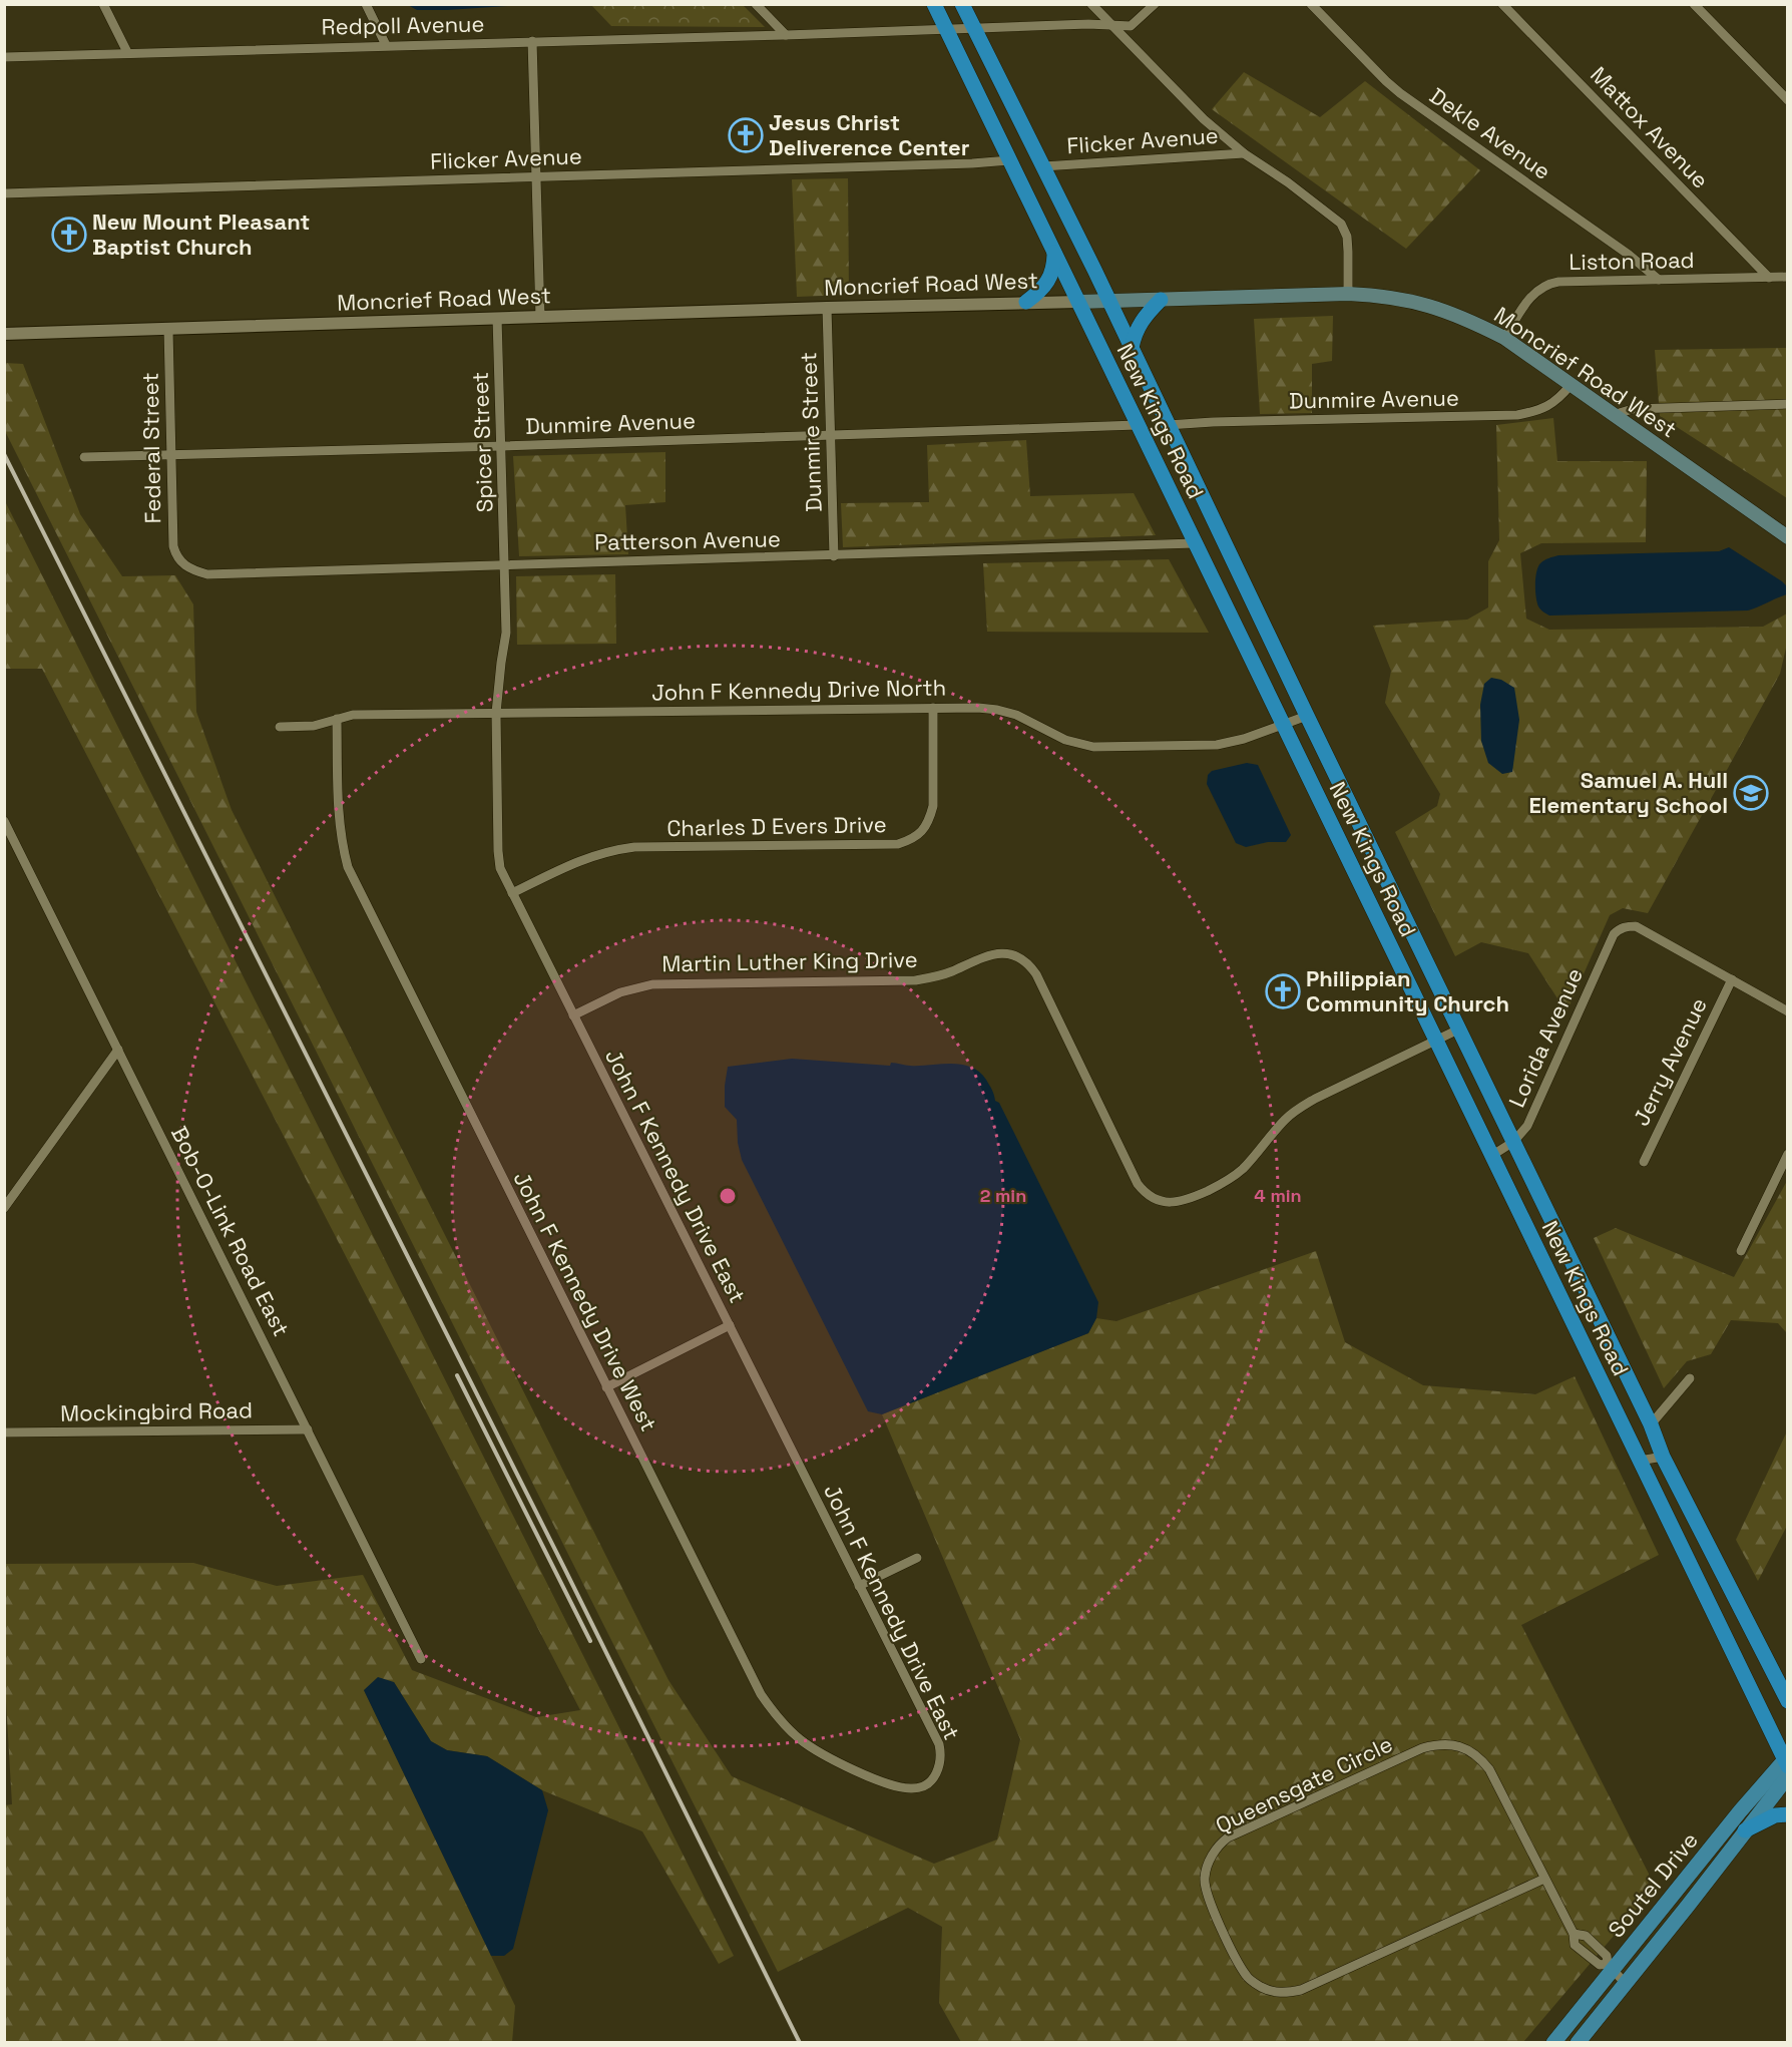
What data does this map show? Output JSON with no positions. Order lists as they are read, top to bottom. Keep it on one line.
{"streets":{"highway":["New Kings Road"],"main road":["Moncrief Road West","Soutel Drive"],"street":["Redpoll Avenue","Mattox Avenue","Dekle Avenue","Flicker Avenue","Liston Road","Dunmire Avenue","Dunmire Street","Spicer Street","Federal Street","Patterson Avenue","John F Kennedy Drive North","Charles D Evers Drive","Martin Luther King Drive","Lorida Avenue","Jerry Avenue","John F Kennedy Drive East","Bob-O-Link Road East","John F Kennedy Drive West","Mockingbird Road","Queensgate Circle"]},"crossings":[["Redpoll Avenue","New Kings Road"],["Mattox Avenue","Liston Road"],["Dekle Avenue","Liston Road"],["Flicker Avenue","New Kings Road"],["Liston Road","Moncrief Road West"],["Moncrief Road West","Dunmire Avenue"],["Moncrief Road West","New Kings Road"],["Moncrief Road West","Dunmire Street"],["Moncrief Road West","Spicer Street"],["Moncrief Road West","Federal Street"],["Dunmire Avenue","New Kings Road"],["Dunmire Avenue","Dunmire Street"],["Dunmire Avenue","Spicer Street"],["Dunmire Avenue","Federal Street"],["New Kings Road","Patterson Avenue"],["New Kings Road","John F Kennedy Drive North"],["New Kings Road","Martin Luther King Drive"],["New Kings Road","Lorida Avenue"],["New Kings Road","Soutel Drive"],["Dunmire Street","Patterson Avenue"],["Spicer Street","Patterson Avenue"],["Spicer Street","John F Kennedy Drive East"],["Federal Street","Patterson Avenue"],["Patterson Avenue","John F Kennedy Drive East"],["John F Kennedy Drive North","Charles D Evers Drive"],["John F Kennedy Drive North","John F Kennedy Drive East"],["John F Kennedy Drive North","John F Kennedy Drive West"],["Charles D Evers Drive","John F Kennedy Drive East"],["Martin Luther King Drive","John F Kennedy Drive East"],["Lorida Avenue","Jerry Avenue"],["John F Kennedy Drive East","John F Kennedy Drive West"],["Bob-O-Link Road East","Mockingbird Road"],["Queensgate Circle","Soutel Drive"]],"places":{"church":["Jesus Christ Deliverence Center","New Mount Pleasant Baptist Church","Philippian Community Church"],"school or university":["Samuel A. Hull Elementary School"]},"rings":["2 min","4 min"]}
